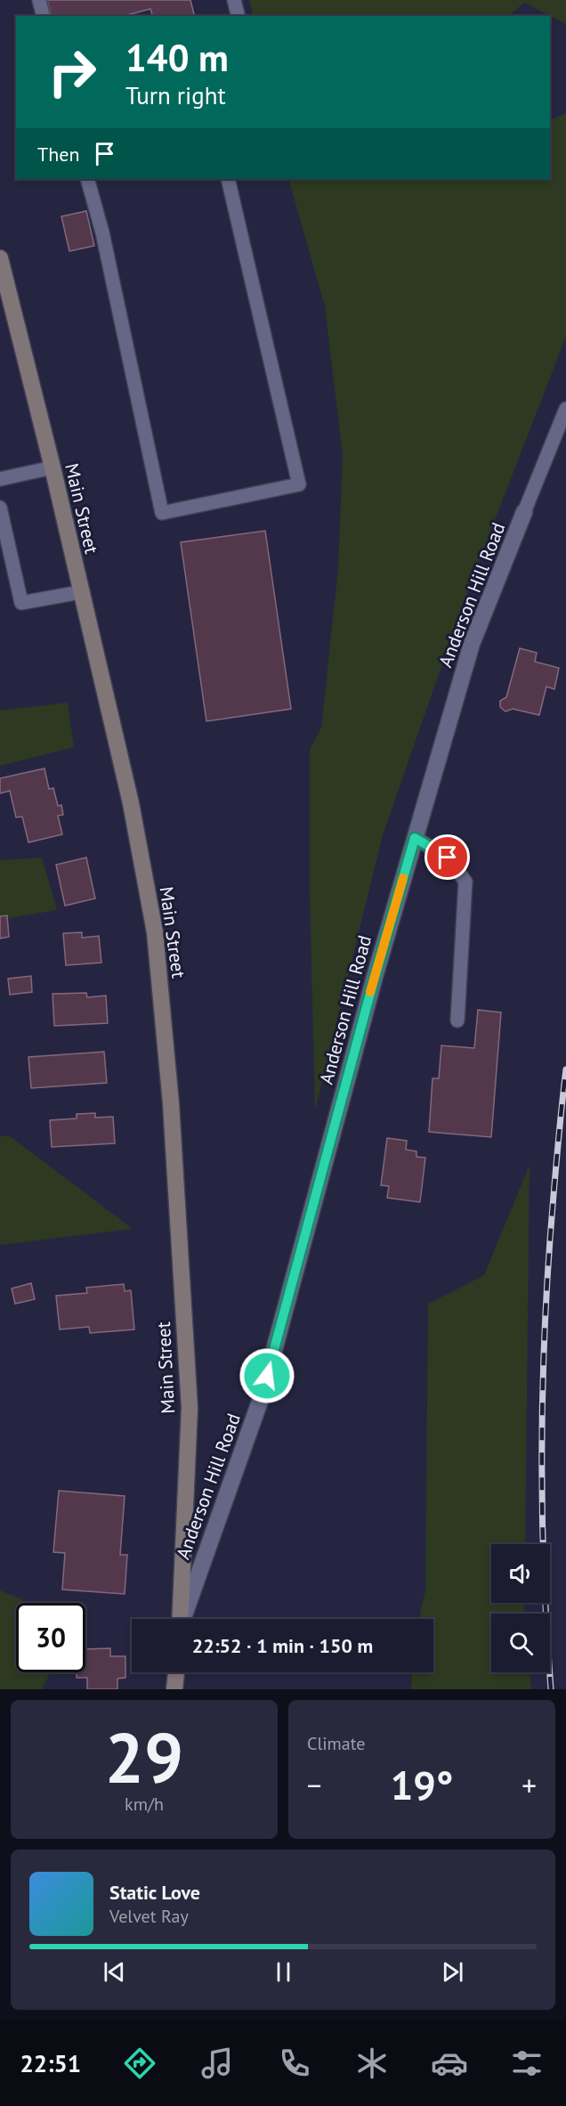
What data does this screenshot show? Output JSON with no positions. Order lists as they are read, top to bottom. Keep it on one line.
{"streets":{"main road":["Main Street"],"street":["Anderson Hill Road"]},"page":{"turn":["140 m","Turn right"],"then":"Then","limit":"30","trip":"22:52 · 1 min · 150 m","tile":[["29","km/h"],"Climate"],"heat":["−","19°","+"],"song":["Static Love","Velvet Ray"],"tabs":"22:51"}}
